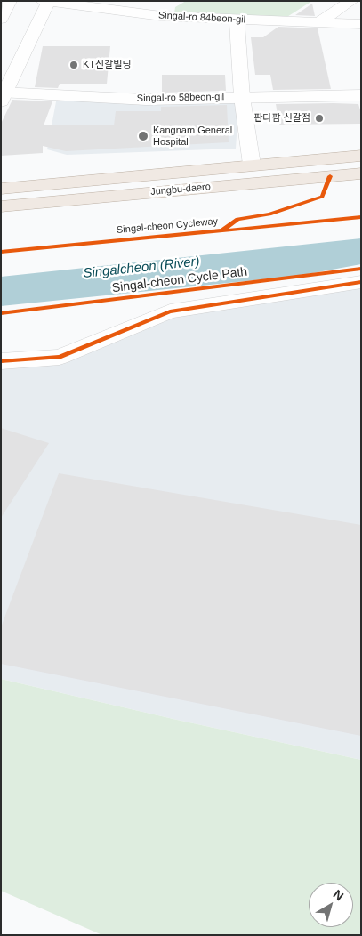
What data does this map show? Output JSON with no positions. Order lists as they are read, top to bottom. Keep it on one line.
{"streets":{"main road":["Jungbu-daero"],"street":["Singal-ro 84beon-gil","Singal-ro 58beon-gil"],"cycle path":["Singal-cheon Cycleway","Singal-cheon Cycle Path"]},"water":["Singalcheon (River)"],"places":["KT신갈빌딩","판다팜 신갈점","Kangnam General Hospital"],"north":"top right"}
